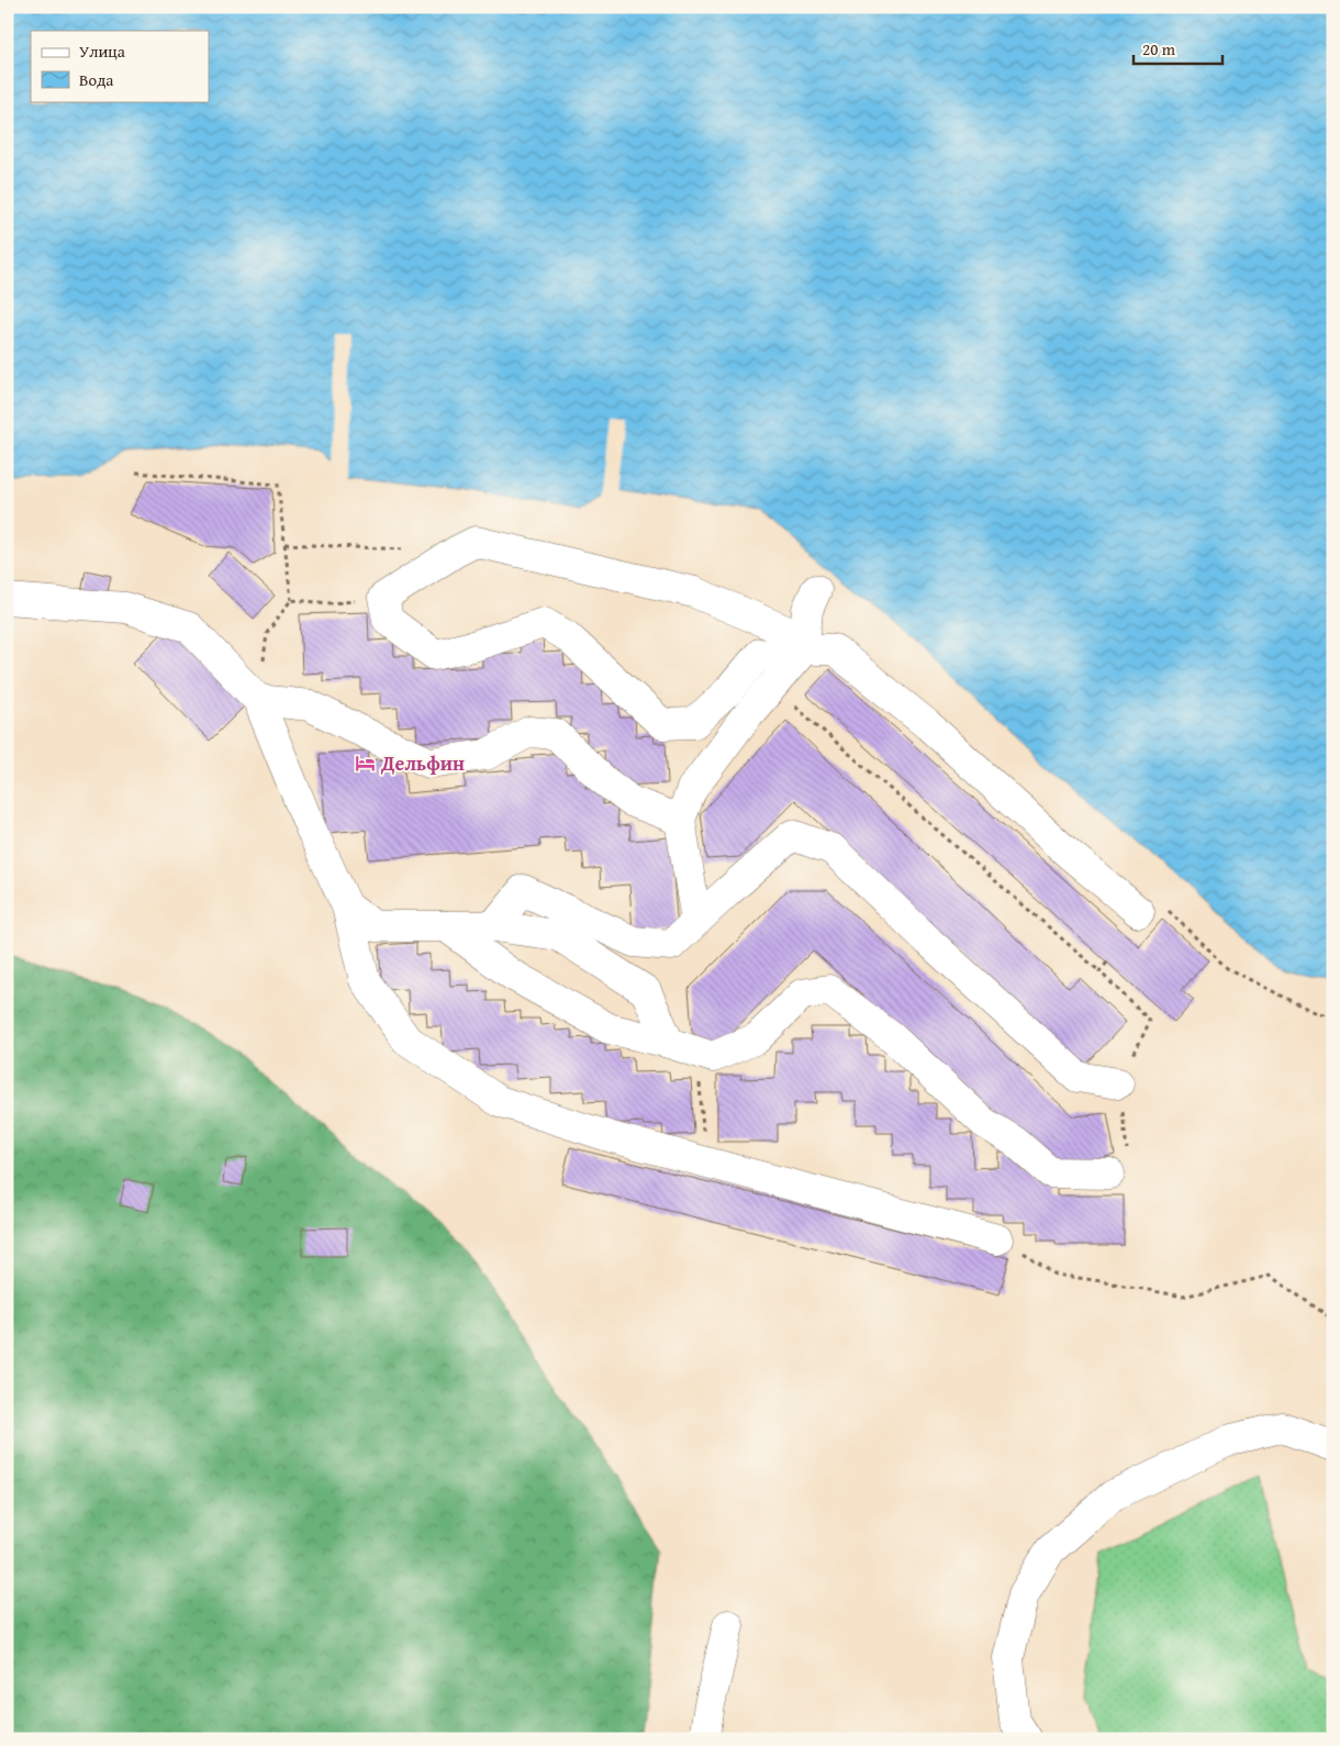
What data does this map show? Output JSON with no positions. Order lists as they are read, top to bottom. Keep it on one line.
{"places":{"hotel":["Дельфин"]},"legend":["Улица","Вода"],"scale_bar":"20 m"}
